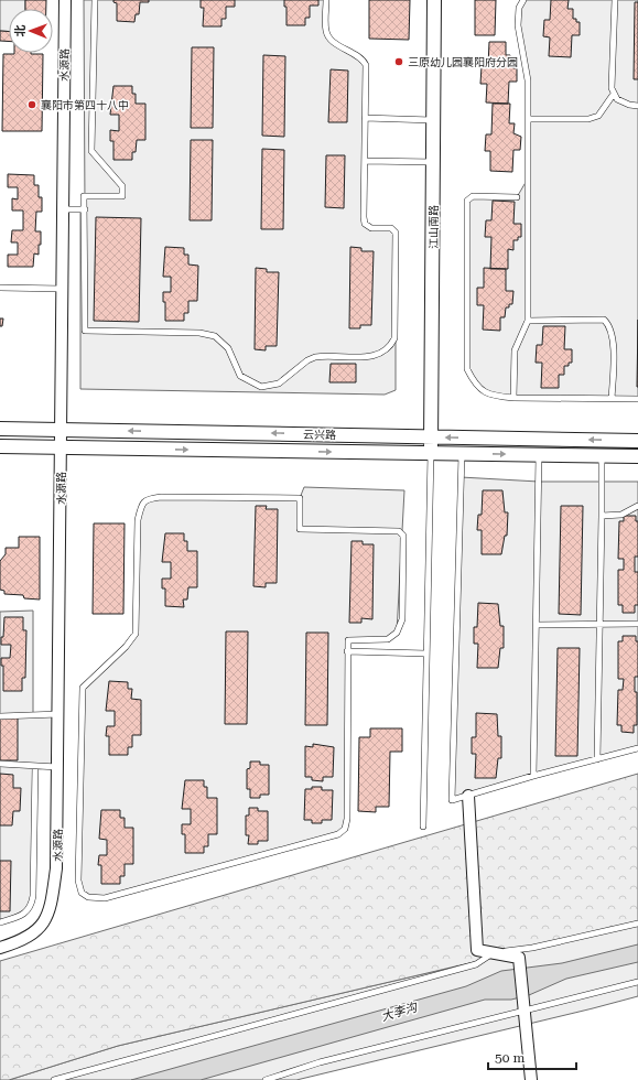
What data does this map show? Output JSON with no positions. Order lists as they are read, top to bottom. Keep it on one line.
{"streets":{"street":["水源路","江山南路","云兴路"]},"crossings":[["水源路","云兴路"],["江山南路","云兴路"]],"water":["大李沟"],"places":["三原幼儿园襄阳府分园","襄阳市第四十八中"],"scale_bar":"50 m","north":"left"}
